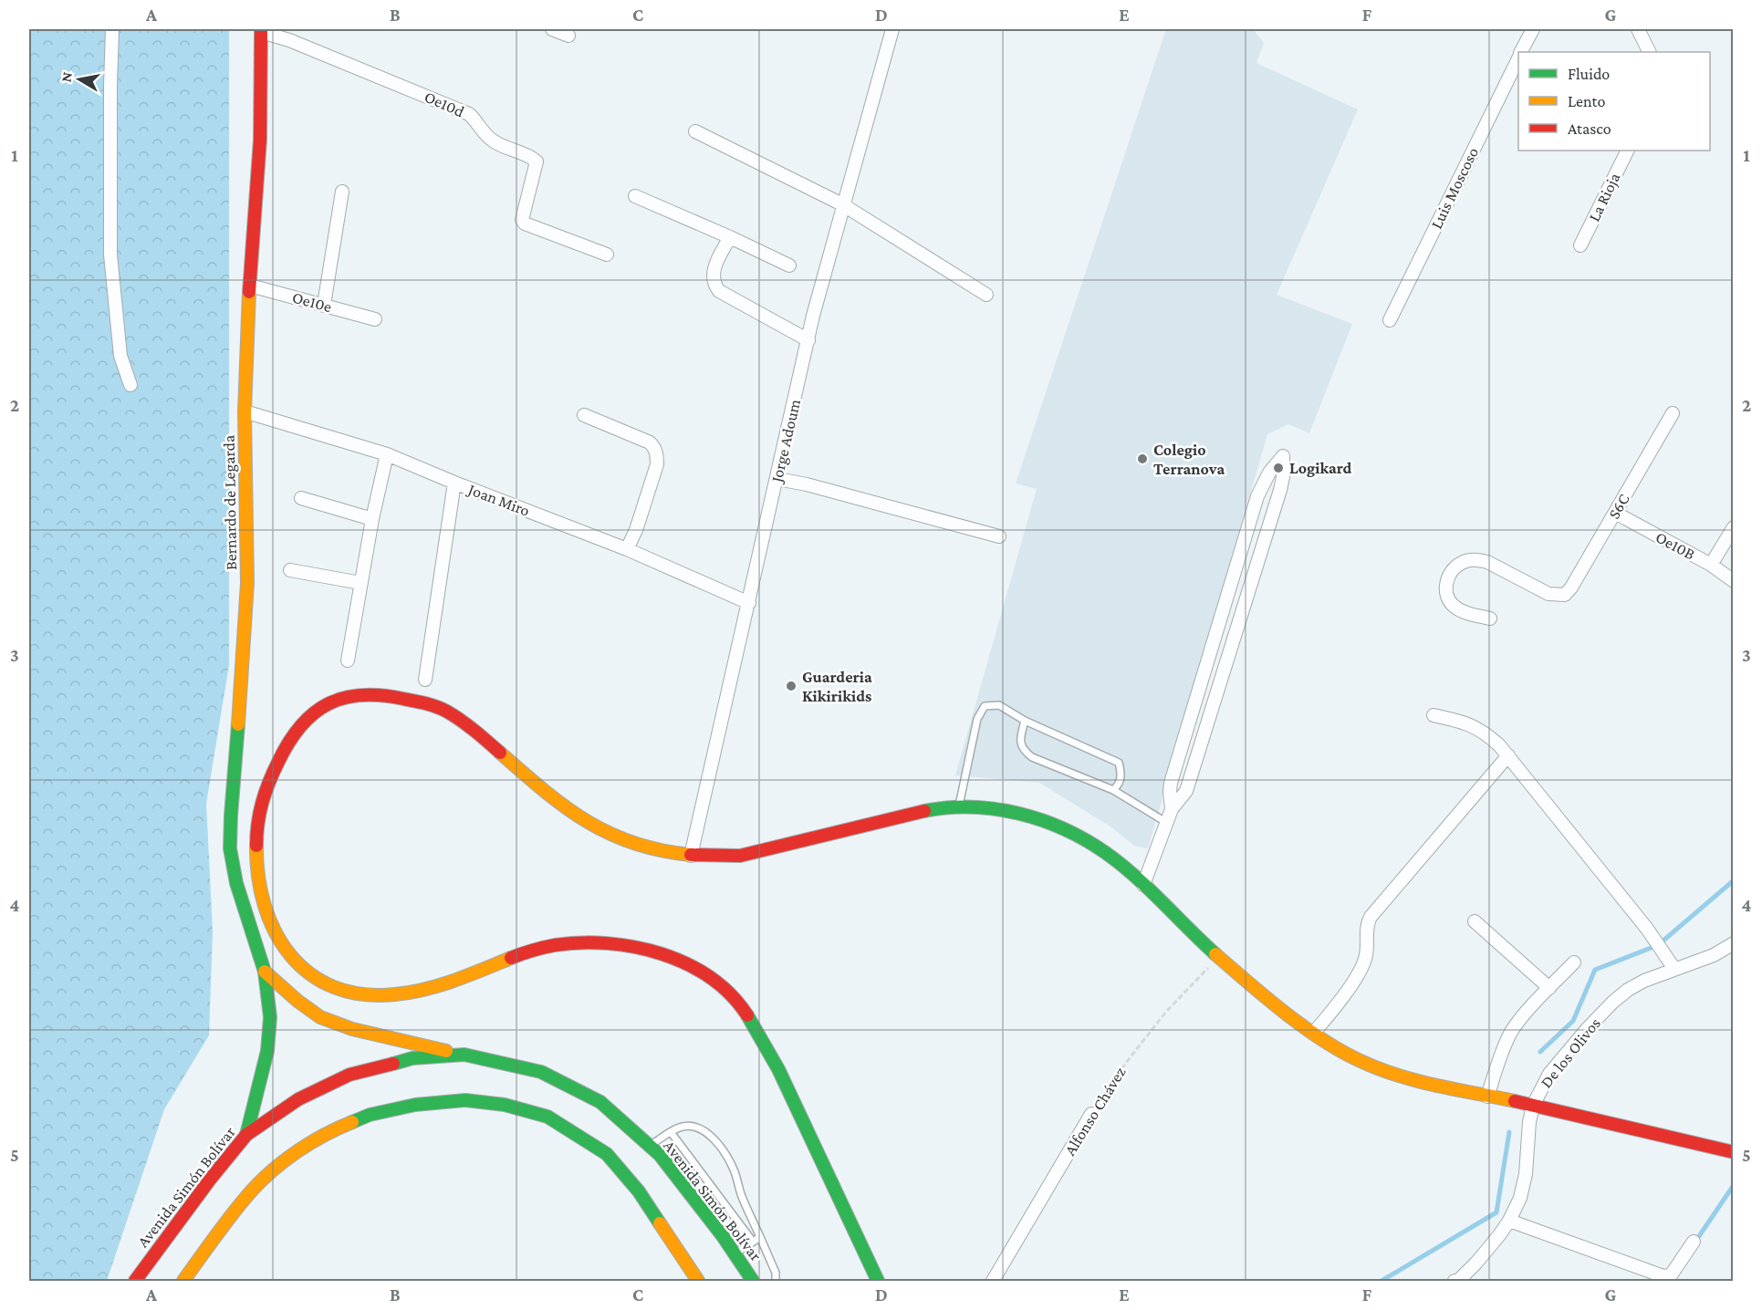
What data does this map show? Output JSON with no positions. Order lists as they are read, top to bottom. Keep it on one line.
{"streets":{"main road":["Bernardo de Legarda","Avenida Simón Bolívar"],"street":["Oe10d","Luis Moscoso","La Rioja","Oe10e","Jorge Adoum","Joan Miro","S6C","Oe10B","De los Olivos","Alfonso Chávez"]},"crossings":[["Oe10d","Bernardo de Legarda"],["Oe10e","Bernardo de Legarda"],["Jorge Adoum","Joan Miro"],["Joan Miro","Bernardo de Legarda"],["Bernardo de Legarda","Avenida Simón Bolívar"],["S6C","Oe10B"]],"places":["Colegio Terranova","Logikard","Guarderia Kikirikids"],"legend":["Fluido","Lento","Atasco"],"north":"left","grid":{"columns":["A","B","C","D","E","F","G"],"rows":["1","2","3","4","5"]}}
